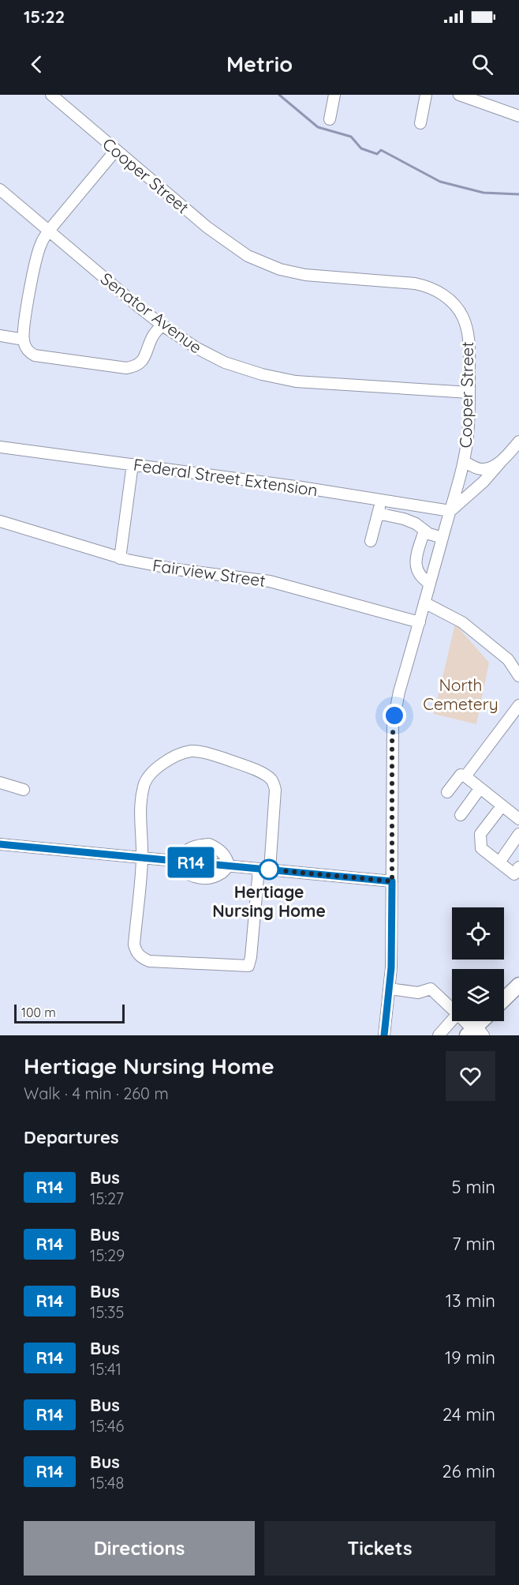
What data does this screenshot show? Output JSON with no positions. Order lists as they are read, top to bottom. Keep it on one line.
{"streets":{"street":["Cooper Street","Senator Avenue","Federal Street Extension","Fairview Street"]},"crossings":[["Cooper Street","Senator Avenue"],["Cooper Street","Federal Street Extension"],["Cooper Street","Fairview Street"]],"parks":["North Cemetery"],"places":["Hertiage Nursing Home"],"lines":["bus line R14"],"scale_bar":"100 m","page":{"status":"15:22","header":"Metrio","on_map":"R14","scale":"100 m","heading":[["Hertiage Nursing Home","Walk · 4 min · 260 m"],"Departures"],"list":[{"mark":"R14","name":"Bus","note":"15:27","value":"5 min"},{"mark":"R14","name":"Bus","note":"15:29","value":"7 min"},{"mark":"R14","name":"Bus","note":"15:35","value":"13 min"},{"mark":"R14","name":"Bus","note":"15:41","value":"19 min"},{"mark":"R14","name":"Bus","note":"15:46","value":"24 min"},{"mark":"R14","name":"Bus","note":"15:48","value":"26 min"}],"buttons":["Directions","Tickets"]}}
